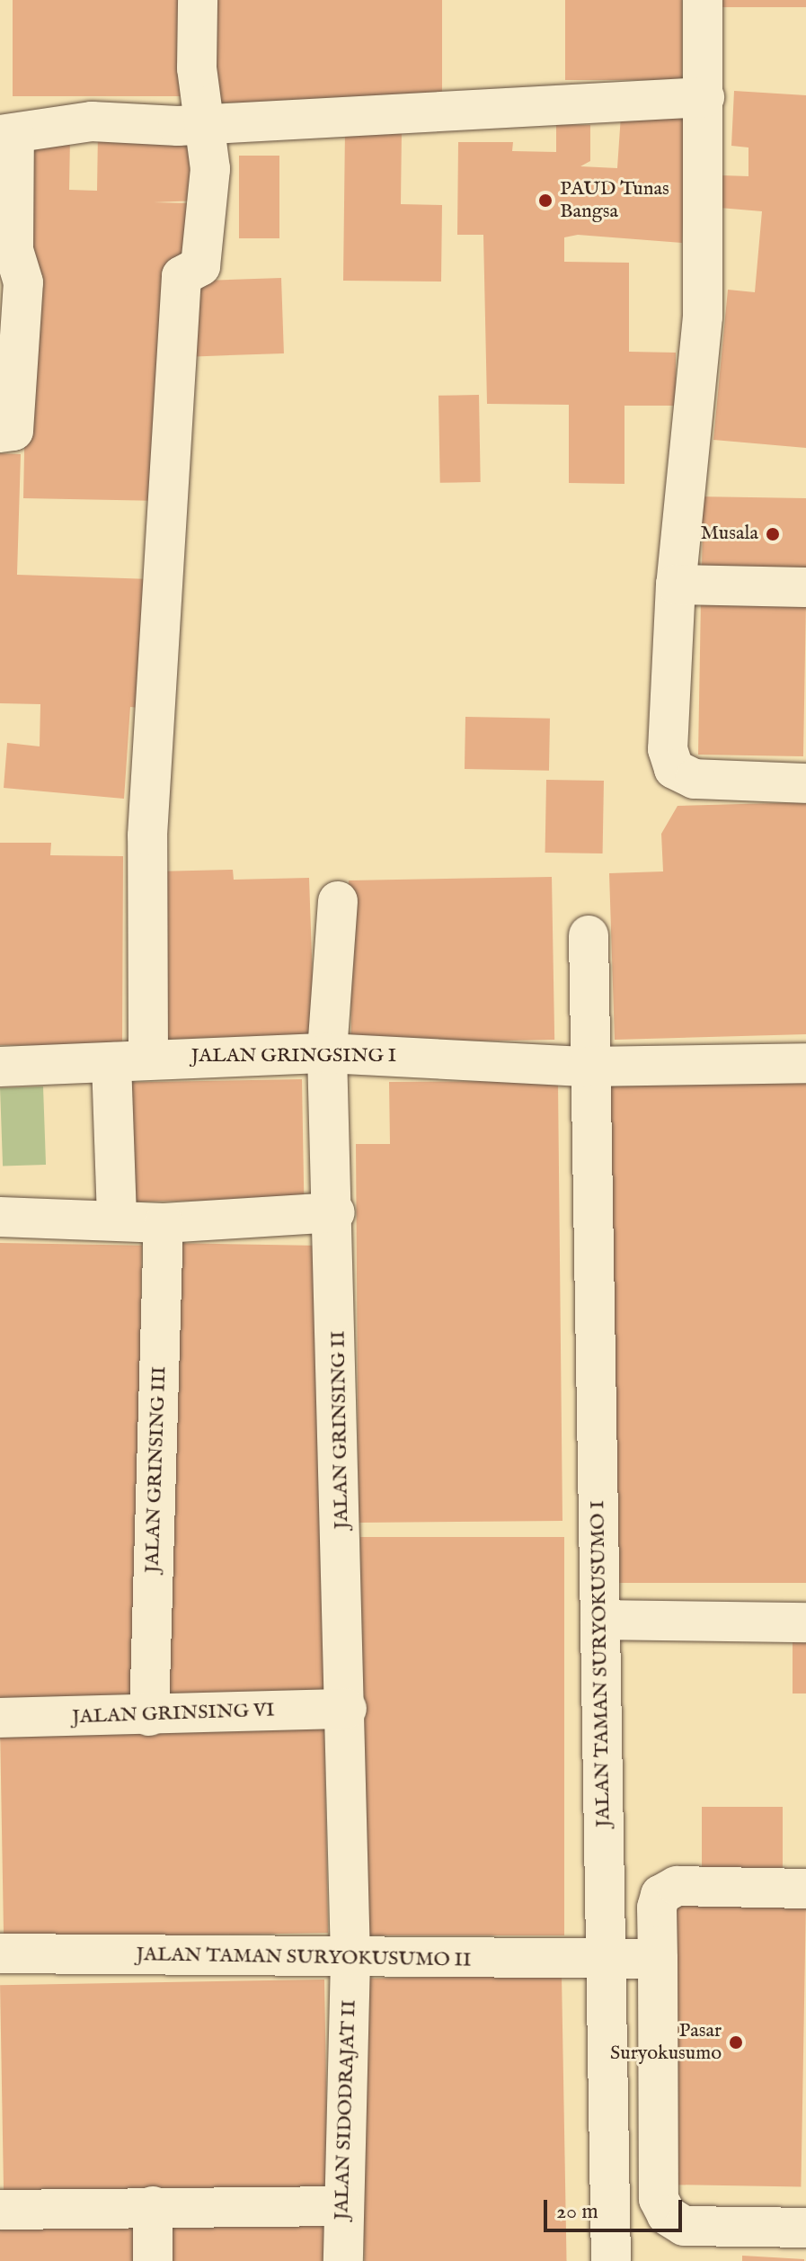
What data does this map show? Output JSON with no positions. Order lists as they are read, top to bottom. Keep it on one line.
{"streets":{"street":["JALAN GRINGSING I","JALAN GRINSING II","JALAN GRINSING III","JALAN TAMAN SURYOKUSUMO I","JALAN GRINSING VI","JALAN TAMAN SURYOKUSUMO II","JALAN SIDODRAJAT II"]},"crossings":[["JALAN GRINGSING I","JALAN GRINSING II"],["JALAN GRINGSING I","JALAN TAMAN SURYOKUSUMO I"],["JALAN GRINSING II","JALAN GRINSING VI"],["JALAN GRINSING II","JALAN TAMAN SURYOKUSUMO II"],["JALAN GRINSING II","JALAN SIDODRAJAT II"],["JALAN GRINSING III","JALAN GRINSING VI"],["JALAN TAMAN SURYOKUSUMO I","JALAN TAMAN SURYOKUSUMO II"],["JALAN TAMAN SURYOKUSUMO II","JALAN SIDODRAJAT II"]],"places":["PAUD Tunas Bangsa","Musala","Pasar Suryokusumo"],"scale_bar":"20 m"}
